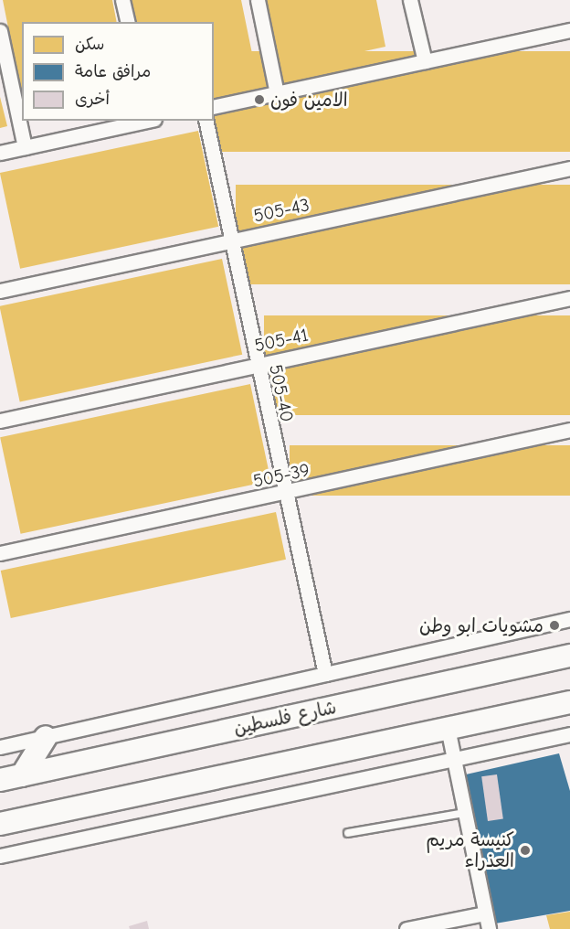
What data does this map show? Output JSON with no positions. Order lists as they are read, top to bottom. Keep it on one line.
{"streets":{"main road":["شارع فلسطين"],"street":["505-43","505-41","505-40","505-39"]},"crossings":[["505-43","505-40"],["505-41","505-40"],["505-40","505-39"]],"places":["الامين فون","مشويات ابو وطن","كنيسة مريم العذراء"],"legend":["سكن","مرافق عامة","أخرى"]}
